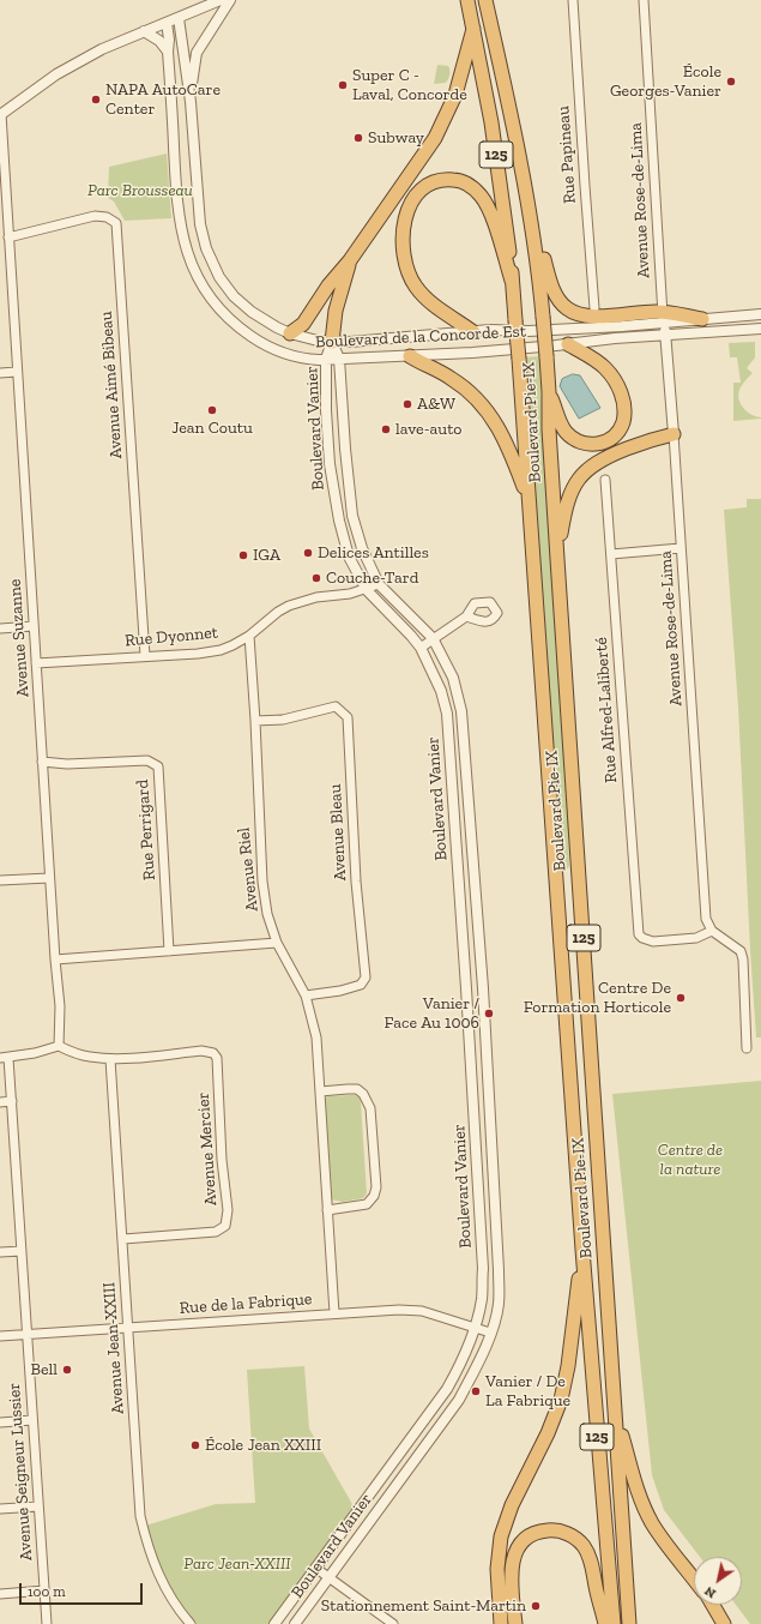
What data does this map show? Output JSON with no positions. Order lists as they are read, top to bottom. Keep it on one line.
{"streets":{"highway":["125","Boulevard Pie-IX"],"street":["Rue Papineau","Avenue Rose-de-Lima","Boulevard de la Concorde Est","Avenue Aimé Bibeau","Boulevard Vanier","Rue Dyonnet","Avenue Suzanne","Rue Alfred-Laliberté","Rue Perrigard","Avenue Bleau","Avenue Riel","Avenue Mercier","Rue de la Fabrique","Avenue Jean-XXIII","Avenue Seigneur Lussier"]},"crossings":[["Avenue Rose-de-Lima","Boulevard de la Concorde Est"],["Avenue Rose-de-Lima","Rue Alfred-Laliberté"],["Boulevard de la Concorde Est","Boulevard Vanier"],["Avenue Aimé Bibeau","Rue Dyonnet"],["Avenue Aimé Bibeau","Avenue Suzanne"],["Boulevard Vanier","Rue Dyonnet"],["Boulevard Vanier","Rue de la Fabrique"],["Rue Dyonnet","Avenue Suzanne"],["Rue Dyonnet","Avenue Riel"],["Avenue Suzanne","Rue Perrigard"],["Avenue Bleau","Avenue Riel"],["Avenue Riel","Rue de la Fabrique"],["Avenue Mercier","Avenue Jean-XXIII"],["Rue de la Fabrique","Avenue Jean-XXIII"],["Rue de la Fabrique","Avenue Seigneur Lussier"]],"parks":["Parc Brousseau","Centre de la nature","Parc Jean-XXIII"],"places":["École Georges-Vanier","Super C - Laval, Concorde","NAPA AutoCare Center","Subway","A&W","Jean Coutu","lave-auto","Delices Antilles","IGA","Couche-Tard","Centre De Formation Horticole","Vanier / Face Au 1006","Bell","Vanier / De La Fabrique","École Jean XXIII","Stationnement Saint-Martin"],"scale_bar":"100 m","north":"bottom left"}
